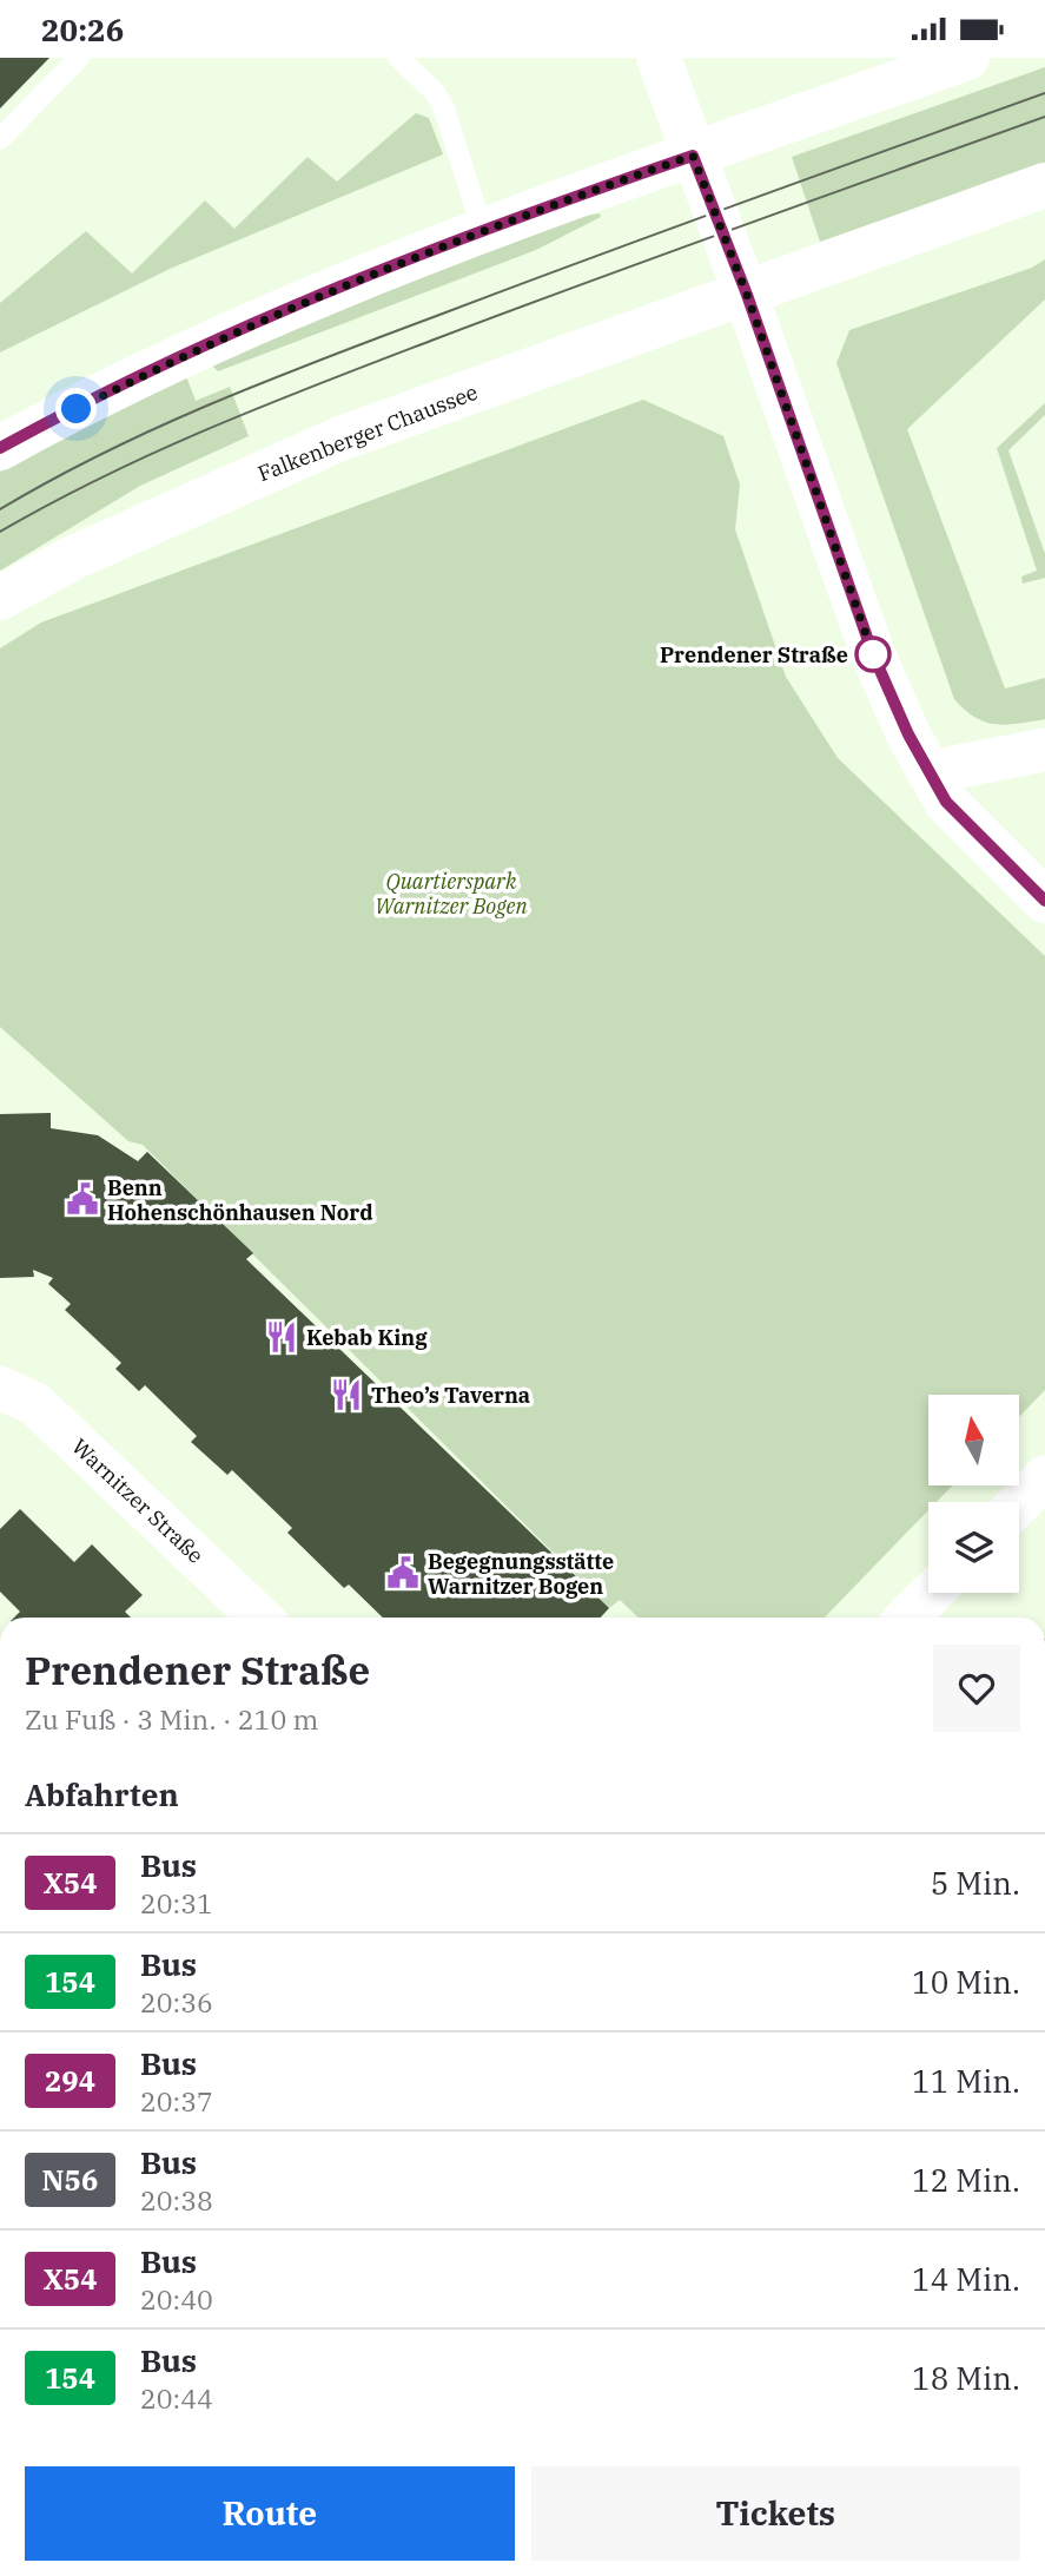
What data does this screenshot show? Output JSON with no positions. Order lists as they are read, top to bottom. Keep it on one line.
{"streets":{"main road":["Falkenberger Chaussee"],"street":["Warnitzer Straße"]},"parks":["Quartierspark Warnitzer Bogen"],"places":{"other":["Prendener Straße"],"public building":["Benn Hohenschönhausen Nord","Begegnungsstätte Warnitzer Bogen"],"restaurant":["Kebab King","Theo’s Taverna"]},"lines":["bus line X54"],"north":"top","page":{"status":"20:26","heading":[["Prendener Straße","Zu Fuß · 3 Min. · 210 m"],"Abfahrten"],"list":[{"mark":"X54","name":"Bus","note":"20:31","value":"5 Min."},{"mark":"154","name":"Bus","note":"20:36","value":"10 Min."},{"mark":"294","name":"Bus","note":"20:37","value":"11 Min."},{"mark":"N56","name":"Bus","note":"20:38","value":"12 Min."},{"mark":"X54","name":"Bus","note":"20:40","value":"14 Min."},{"mark":"154","name":"Bus","note":"20:44","value":"18 Min."}],"buttons":["Route","Tickets"]}}
